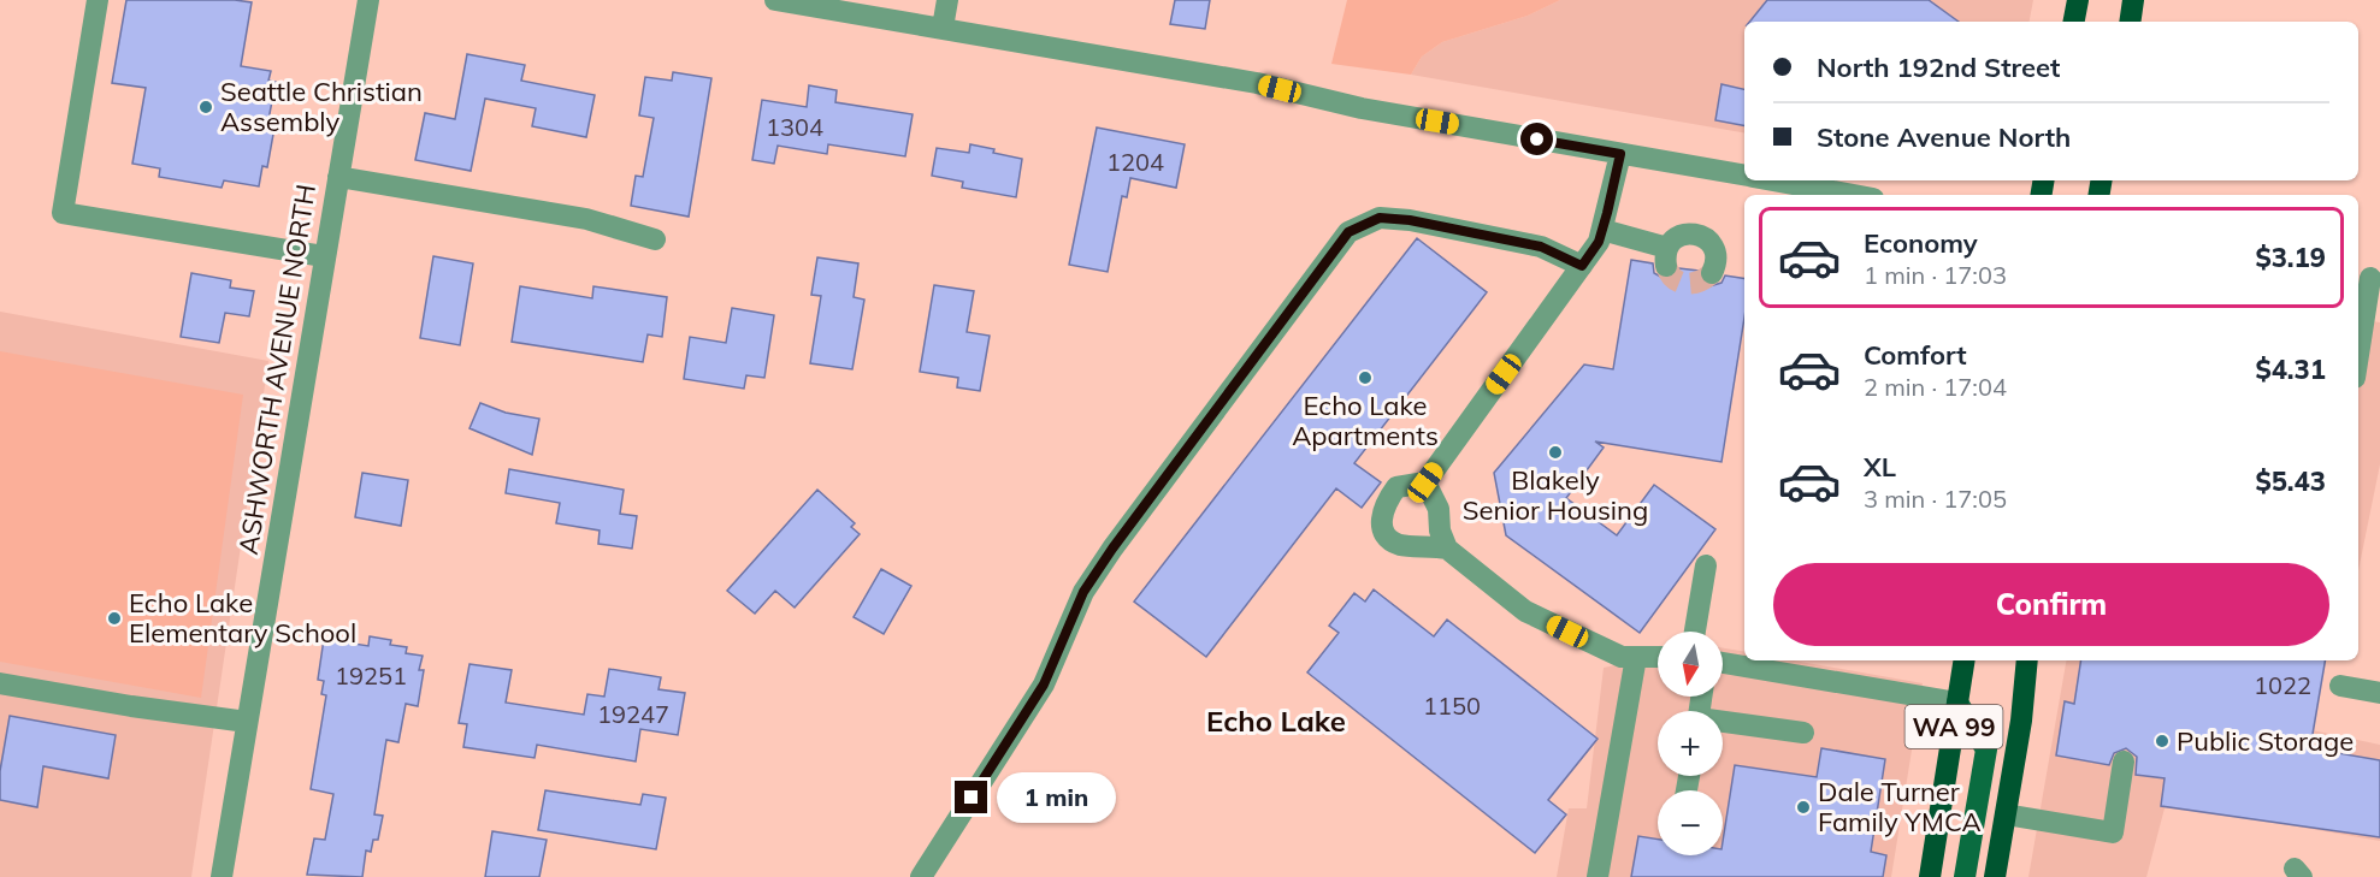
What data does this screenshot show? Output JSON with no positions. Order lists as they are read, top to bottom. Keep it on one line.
{"streets":{"highway":["WA 99"],"street":["ASHWORTH AVENUE NORTH"]},"districts":["Echo Lake"],"places":["Seattle Christian Assembly","Echo Lake Apartments","Blakely Senior Housing","Echo Lake Elementary School","Public Storage","Dale Turner Family YMCA"],"house_numbers":["1304","1204","19251","1022","1150","19247"],"north":"bottom","page":{"banner":["North 192nd Street","Stone Avenue North"],"list":[{"name":"Economy","note":"1 min · 17:03","value":"$3.19"},{"name":"Comfort","note":"2 min · 17:04","value":"$4.31"},{"name":"XL","note":"3 min · 17:05","value":"$5.43"}],"buttons":"Confirm","map_buttons":["+","−"],"bubble":"1 min"}}
